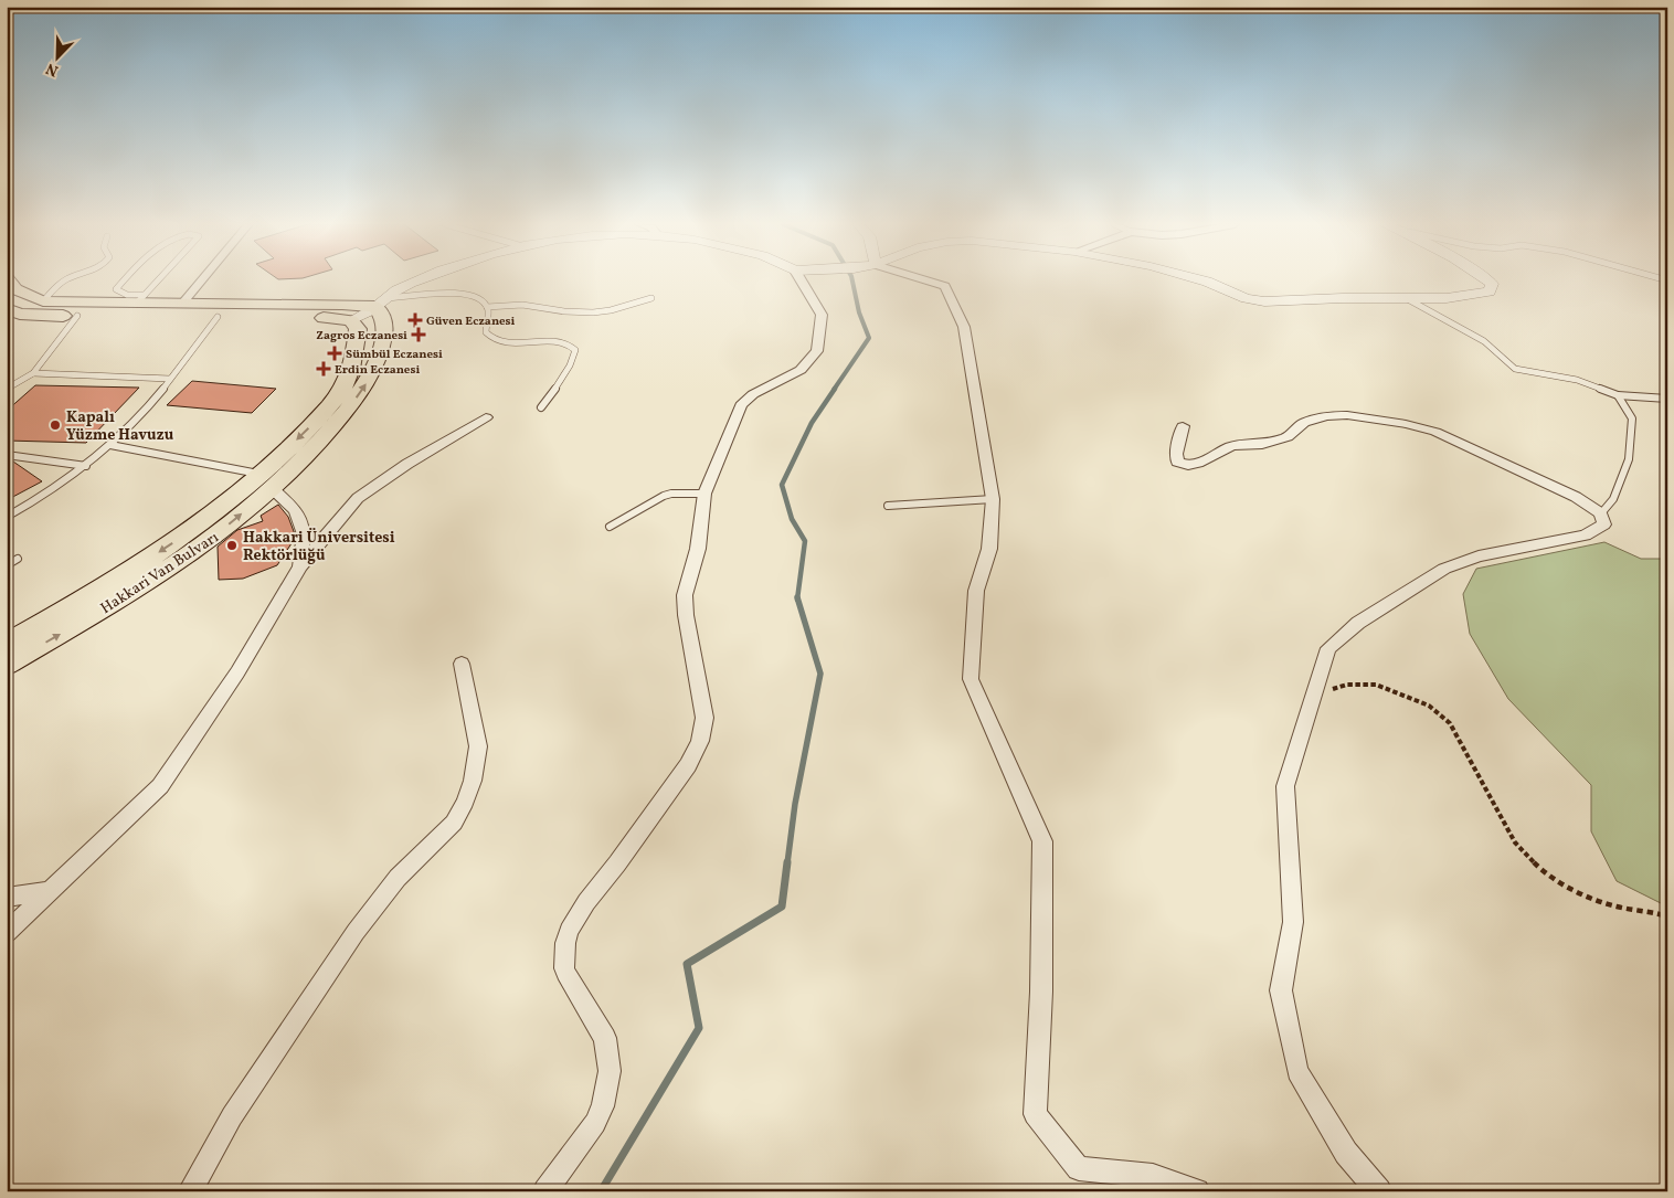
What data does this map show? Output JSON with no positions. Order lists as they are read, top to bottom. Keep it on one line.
{"streets":{"main road":["Hakkari Van Bulvarı"]},"places":{"health":["Güven Eczanesi","Zagros Eczanesi","Sümbül Eczanesi","Erdin Eczanesi"],"other":["Kapalı Yüzme Havuzu","Hakkari Üniversitesi Rektörlüğü"]},"north":"bottom left"}
